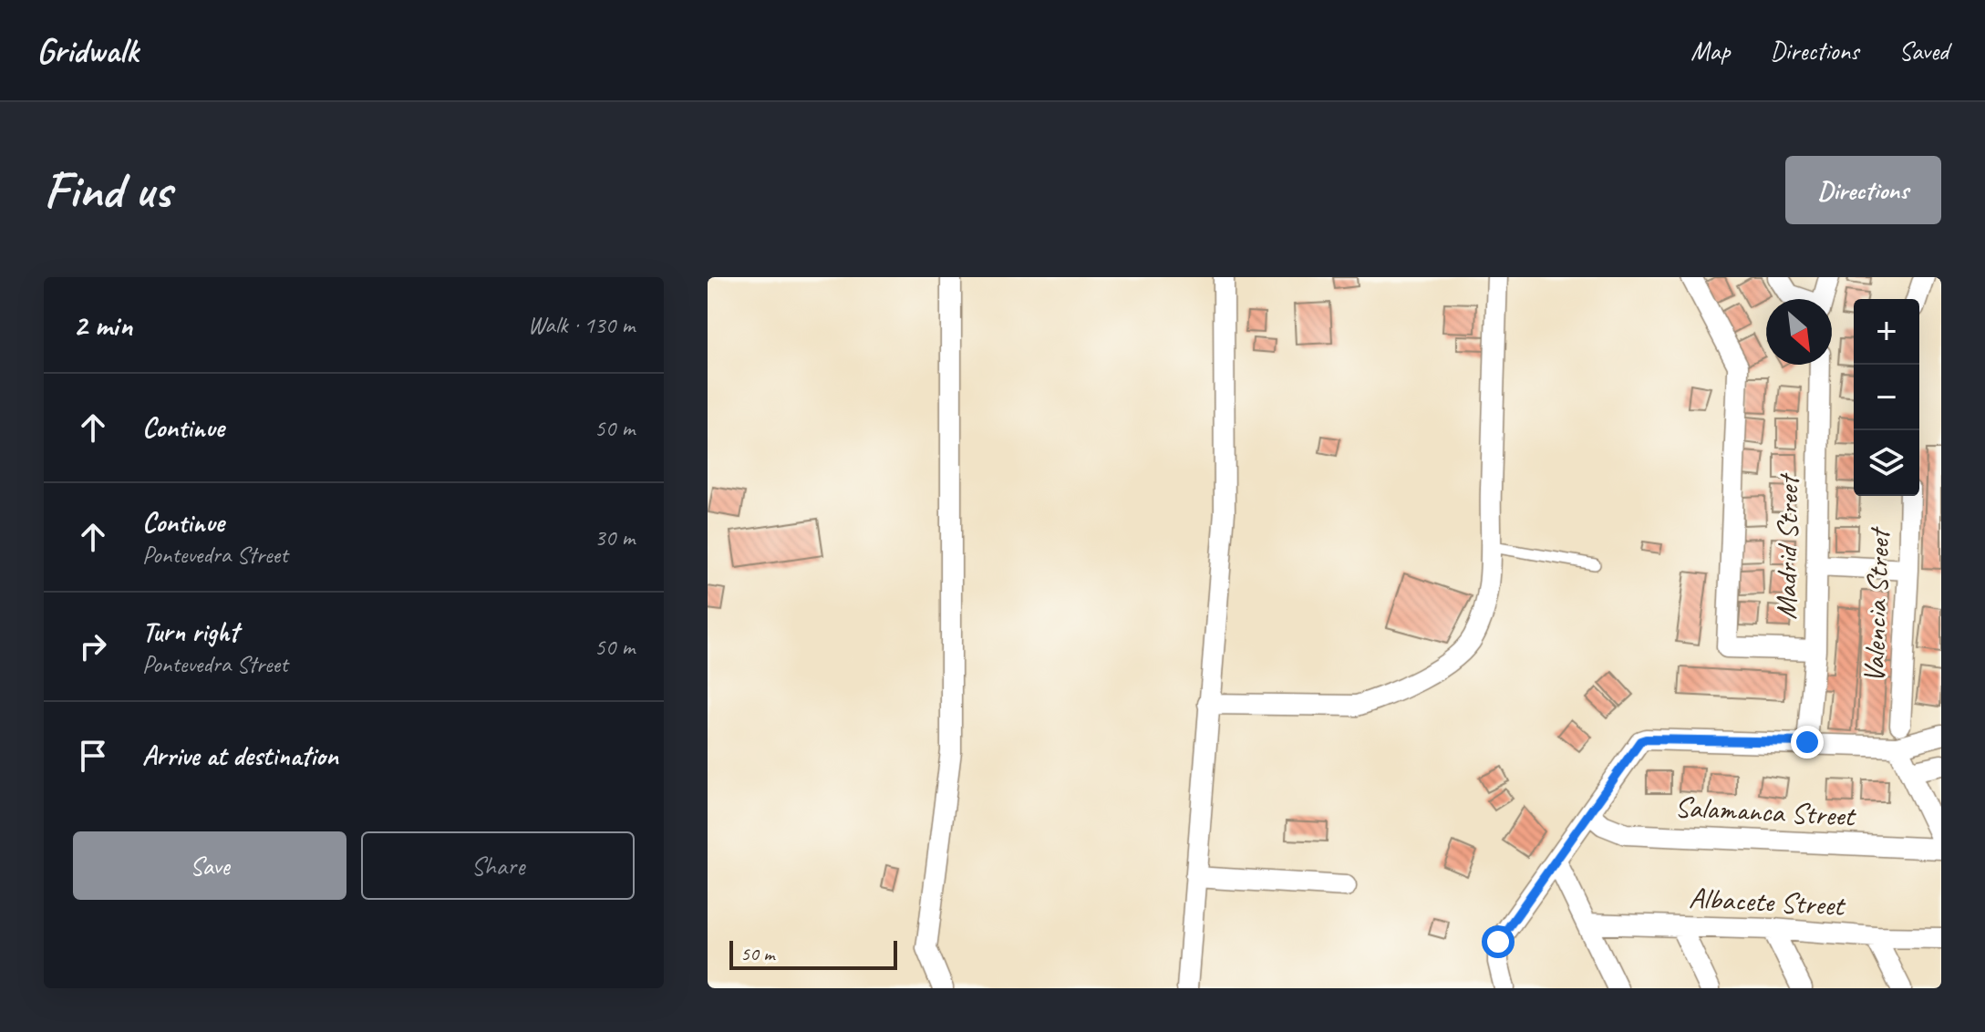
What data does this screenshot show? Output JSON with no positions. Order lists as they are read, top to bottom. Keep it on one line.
{"streets":{"street":["Madrid Street","Valencia Street","Salamanca Street","Albacete Street"]},"scale_bar":"50 m","north":"bottom right","page":{"header":"Gridwalk","nav":["Map","Directions","Saved"],"buttons":["Directions",["Save","Share"]],"title":"Find us","heading":["2 min","Walk · 130 m"],"map_buttons":["+","−"],"list":[["Continue","50 m"],["Continue","Pontevedra Street","30 m"],["Turn right","Pontevedra Street","50 m"],"Arrive at destination"],"scale":"50 m"}}
